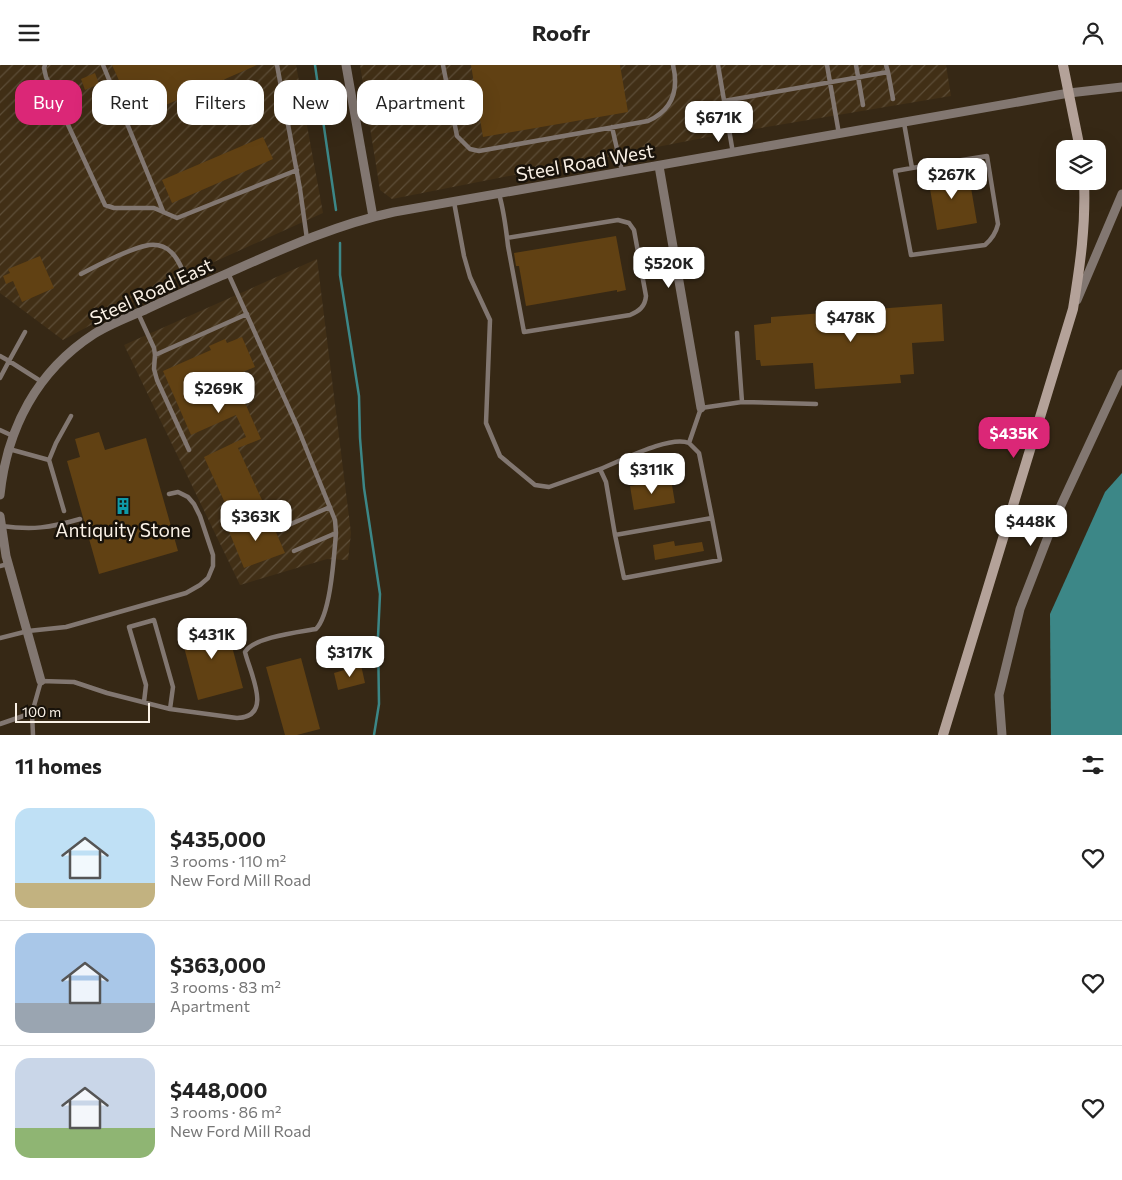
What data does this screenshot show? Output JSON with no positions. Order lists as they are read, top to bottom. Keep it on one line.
{"streets":{"street":["Steel Road West","Steel Road East"]},"crossings":[["Steel Road West","Steel Road East"]],"places":{"building":["Antiquity Stone"]},"scale_bar":"100 m","page":{"header":"Roofr","chip":["Buy","Rent","Filters","New","Apartment"],"price":["$671K","$267K","$520K","$478K","$269K","$435K","$311K","$363K","$448K","$431K","$317K"],"scale":"100 m","heading":"11 homes","list":[{"name":"$435,000","note":"3 rooms · 110 m² · New Ford Mill Road"},{"name":"$363,000","note":"3 rooms · 83 m² · Apartment"},{"name":"$448,000","note":"3 rooms · 86 m² · New Ford Mill Road"}]}}
